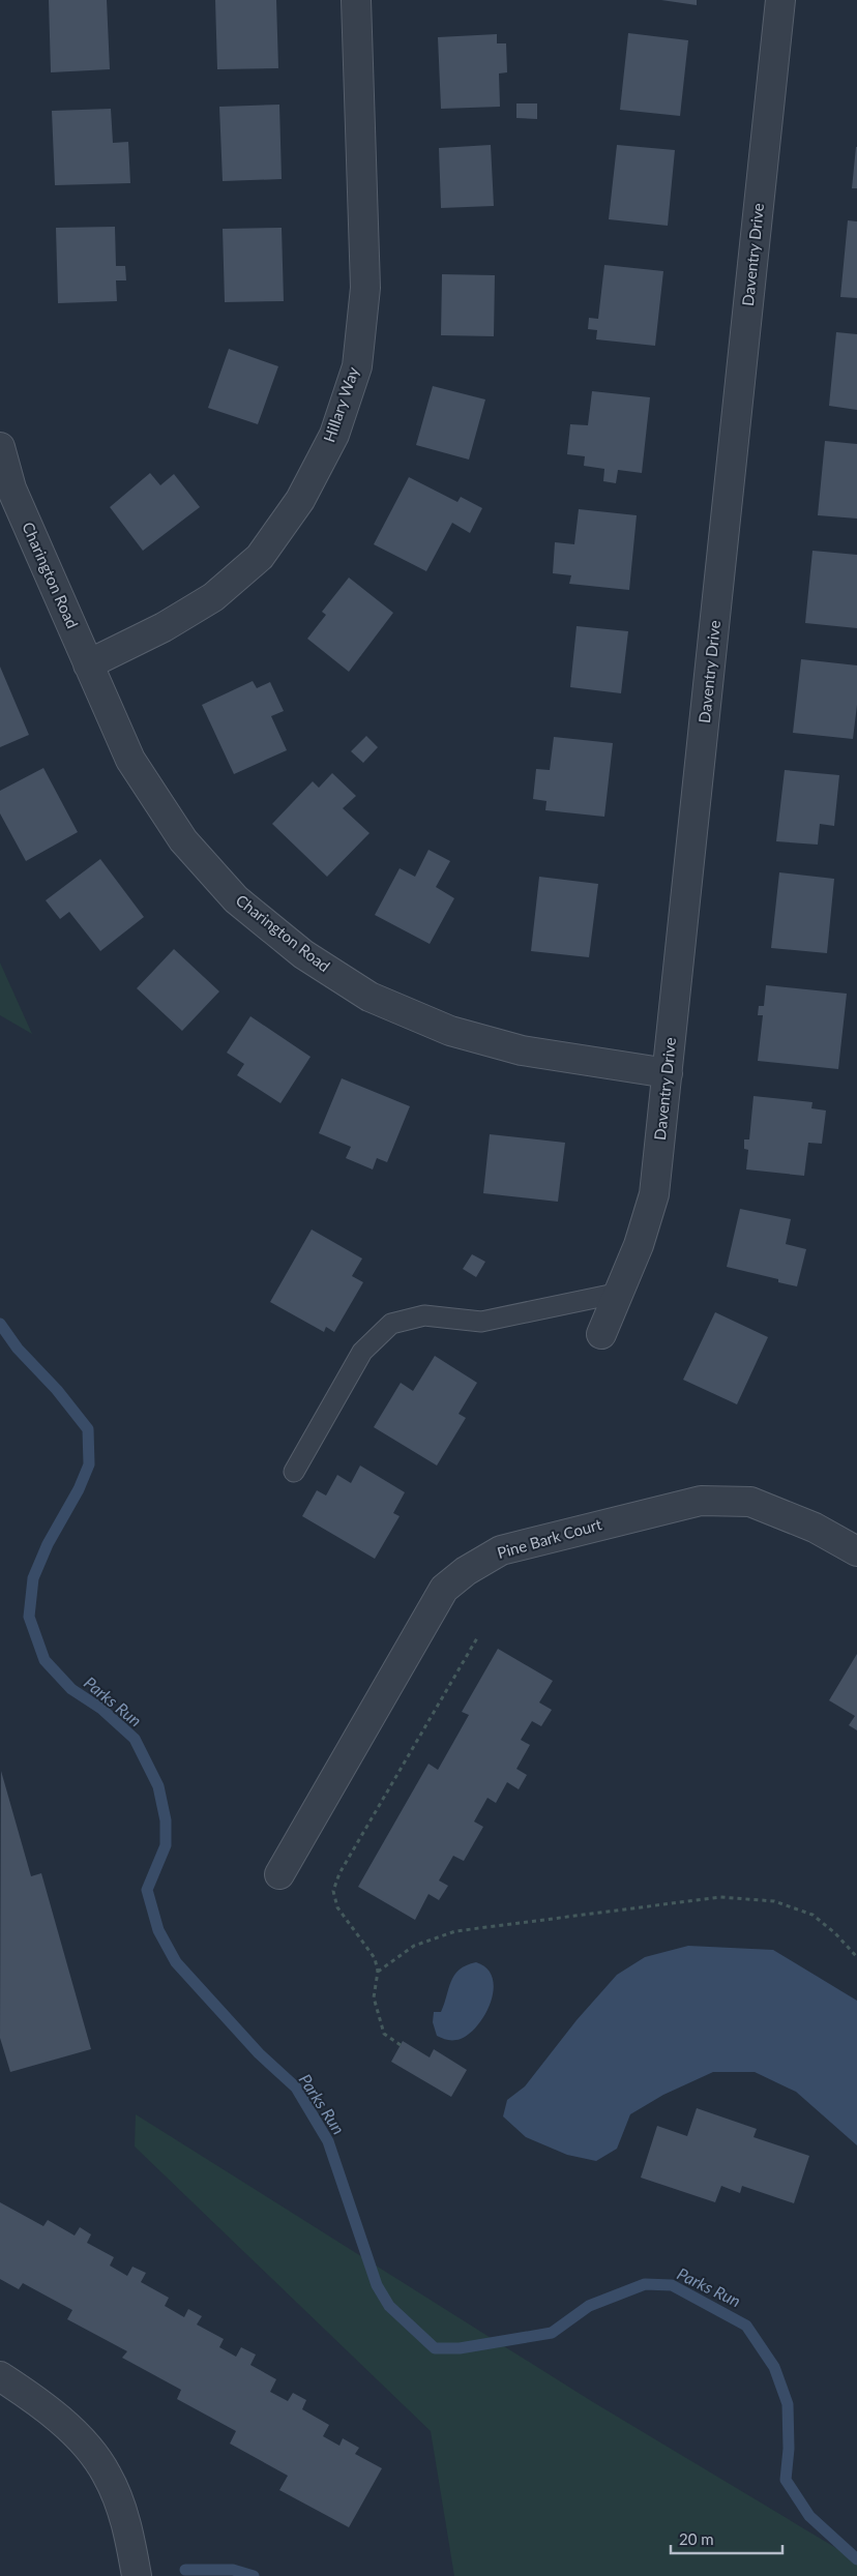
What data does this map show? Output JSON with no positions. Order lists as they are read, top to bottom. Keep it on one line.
{"streets":{"street":["Daventry Drive","Hillary Way","Charington Road","Pine Bark Court"]},"crossings":[["Daventry Drive","Charington Road"],["Hillary Way","Charington Road"]],"water":["Parks Run"],"scale_bar":"20 m"}
